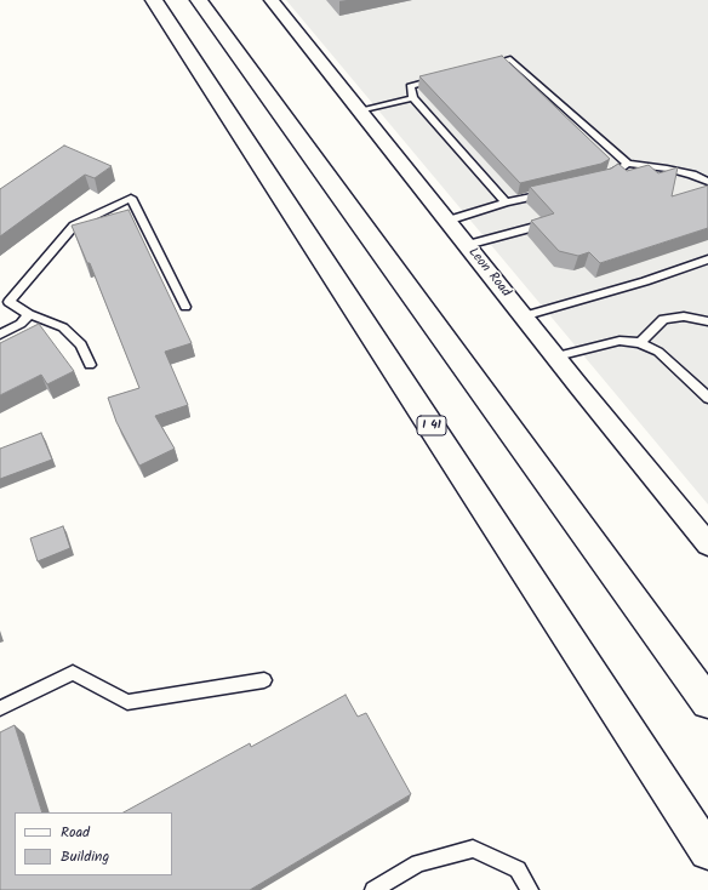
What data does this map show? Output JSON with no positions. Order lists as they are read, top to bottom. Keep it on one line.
{"streets":{"highway":["I 41"],"street":["Leon Road"]},"legend":["Road","Building"]}
